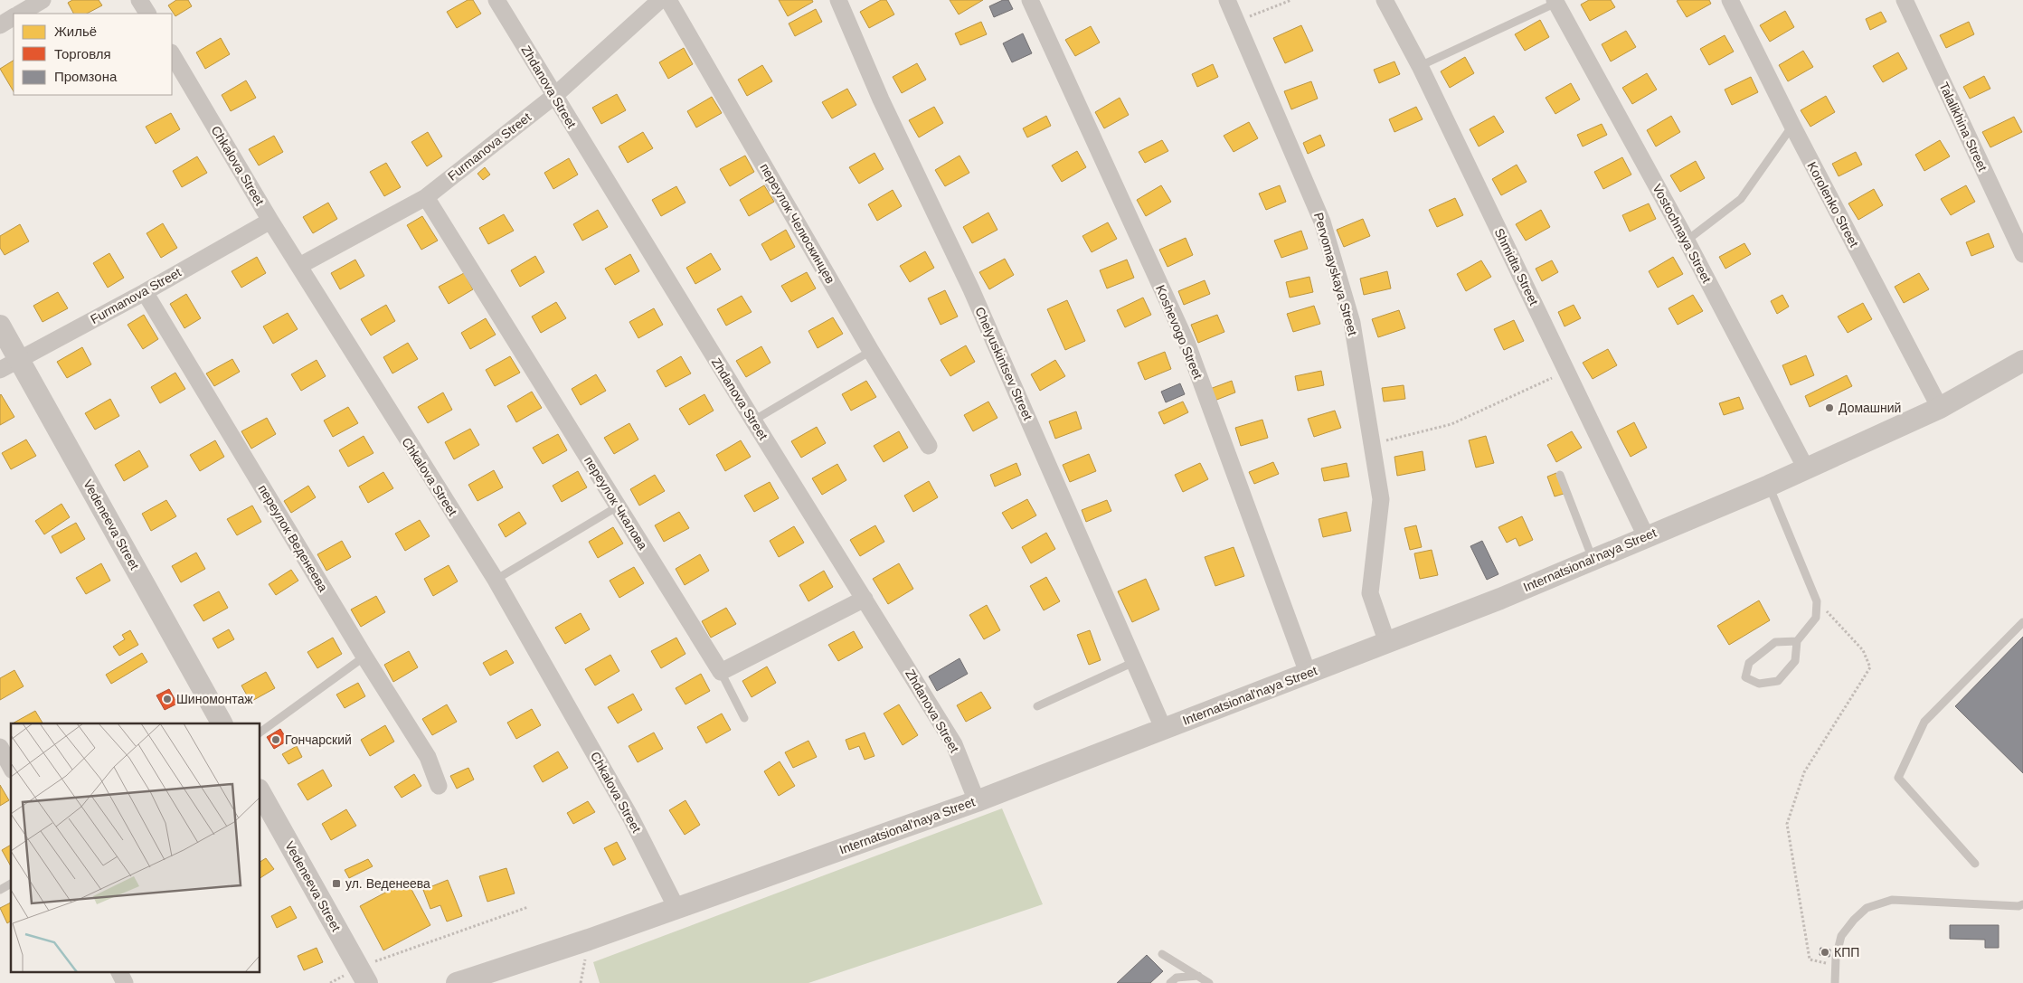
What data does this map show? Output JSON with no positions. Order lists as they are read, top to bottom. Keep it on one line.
{"streets":{"street":["Zhdanova Street","Talalikhina Street","Furmanova Street","Chkalova Street","Korolenko Street","переулок Челюскинцев","Vostochnaya Street","Shmidta Street","Pervomayskaya Street","Koshevogo Street","Chelyuskintsev Street","переулок Чкалова","Vedeneeva Street","переулок Веденеева","Internatsional'naya Street"]},"crossings":[["Zhdanova Street","Furmanova Street"],["Zhdanova Street","Internatsional'naya Street"],["Furmanova Street","Chkalova Street"],["Furmanova Street","переулок Чкалова"],["Furmanova Street","Vedeneeva Street"],["Furmanova Street","переулок Веденеева"],["Chkalova Street","Internatsional'naya Street"],["Korolenko Street","Internatsional'naya Street"],["Vostochnaya Street","Internatsional'naya Street"],["Shmidta Street","Internatsional'naya Street"],["Pervomayskaya Street","Internatsional'naya Street"],["Koshevogo Street","Internatsional'naya Street"],["Chelyuskintsev Street","Internatsional'naya Street"]],"places":{"other":["Домашний","Шиномонтаж","Гончарский","КПП"],"transit":["ул. Веденеева"]},"legend":["Жильё","Торговля","Промзона"]}
